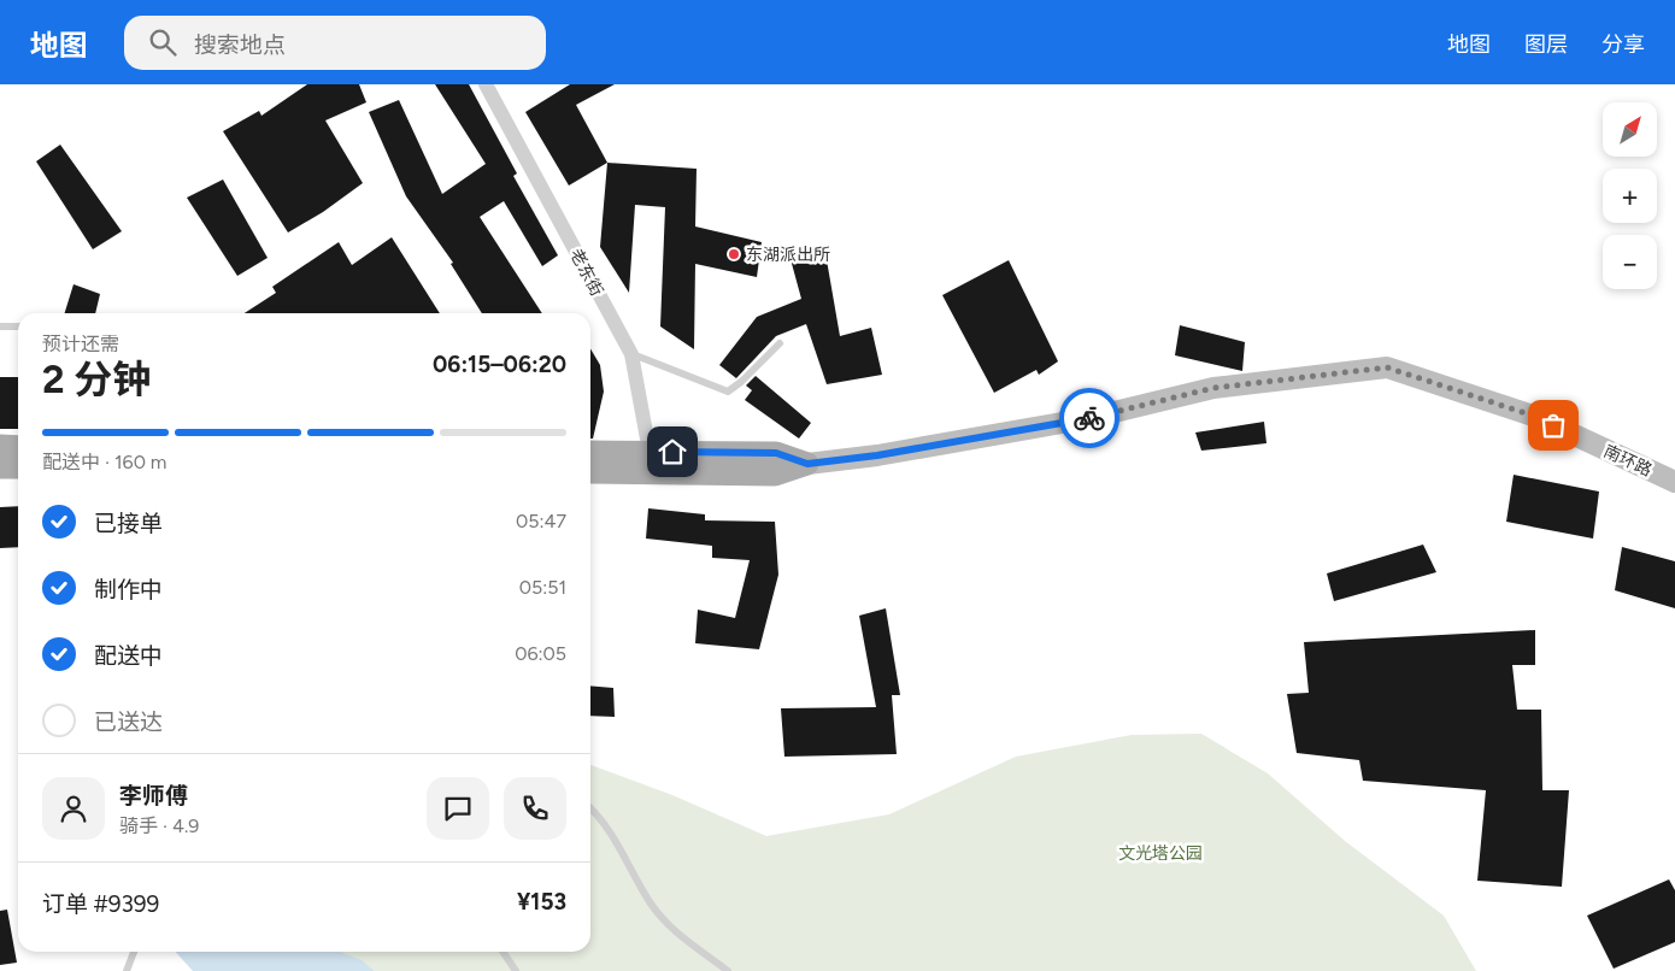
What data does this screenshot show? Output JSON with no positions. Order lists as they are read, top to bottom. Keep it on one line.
{"streets":{"main road":["南环路"],"street":["老东街"]},"crossings":[["老东街","南环路"]],"parks":["文光塔公园"],"places":["东湖派出所"],"north":"top right","page":{"header":"地图","search":"搜索地点","nav":["地图","图层","分享"],"map_buttons":["+","−"],"heading":["2 分钟","预计还需","06:15–06:20"],"panel":["李师傅","骑手 · 4.9","订单 #9399","¥153"],"bar":"配送中 · 160 m","list":[["已接单","05:47"],["制作中","05:51"],["配送中","06:05"],"已送达"]}}
